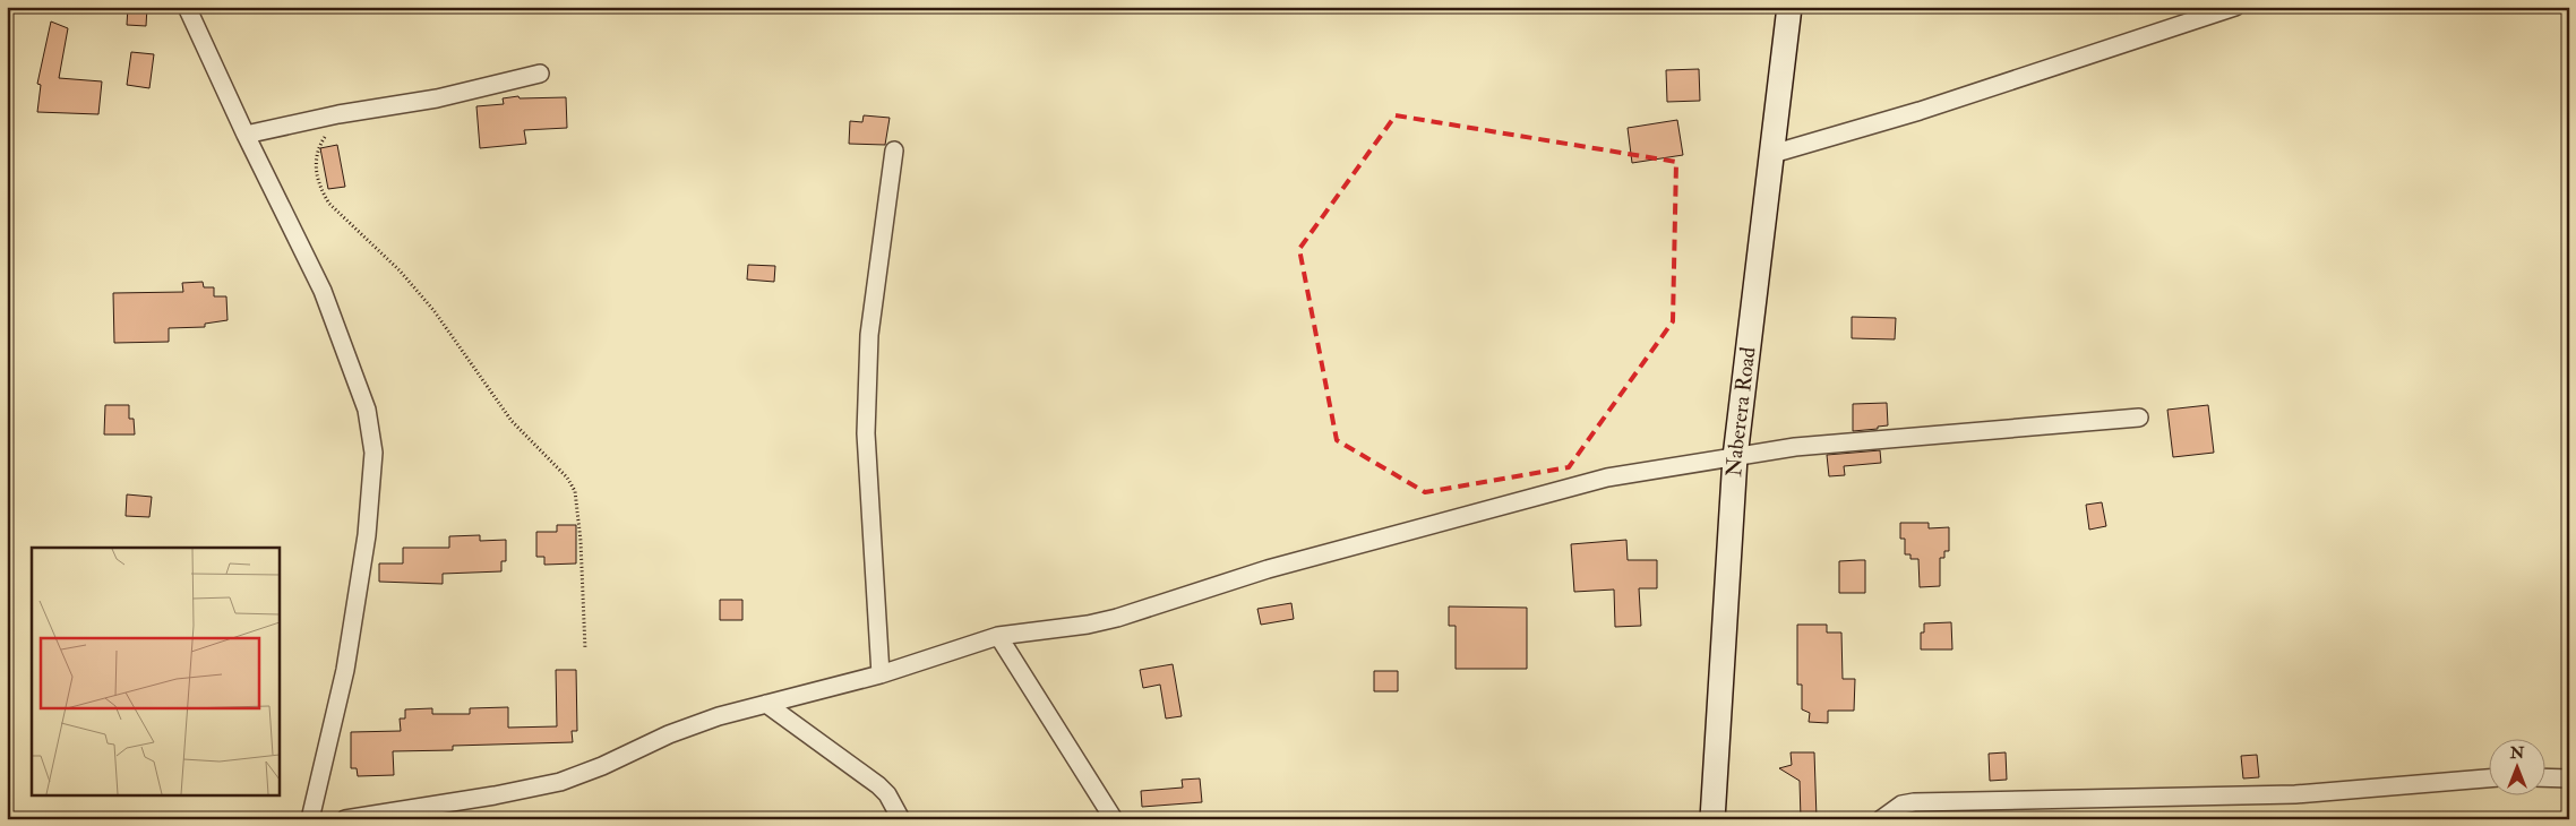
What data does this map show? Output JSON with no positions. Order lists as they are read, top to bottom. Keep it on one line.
{"streets":{"street":["Naberera Road"]},"north":"top"}
